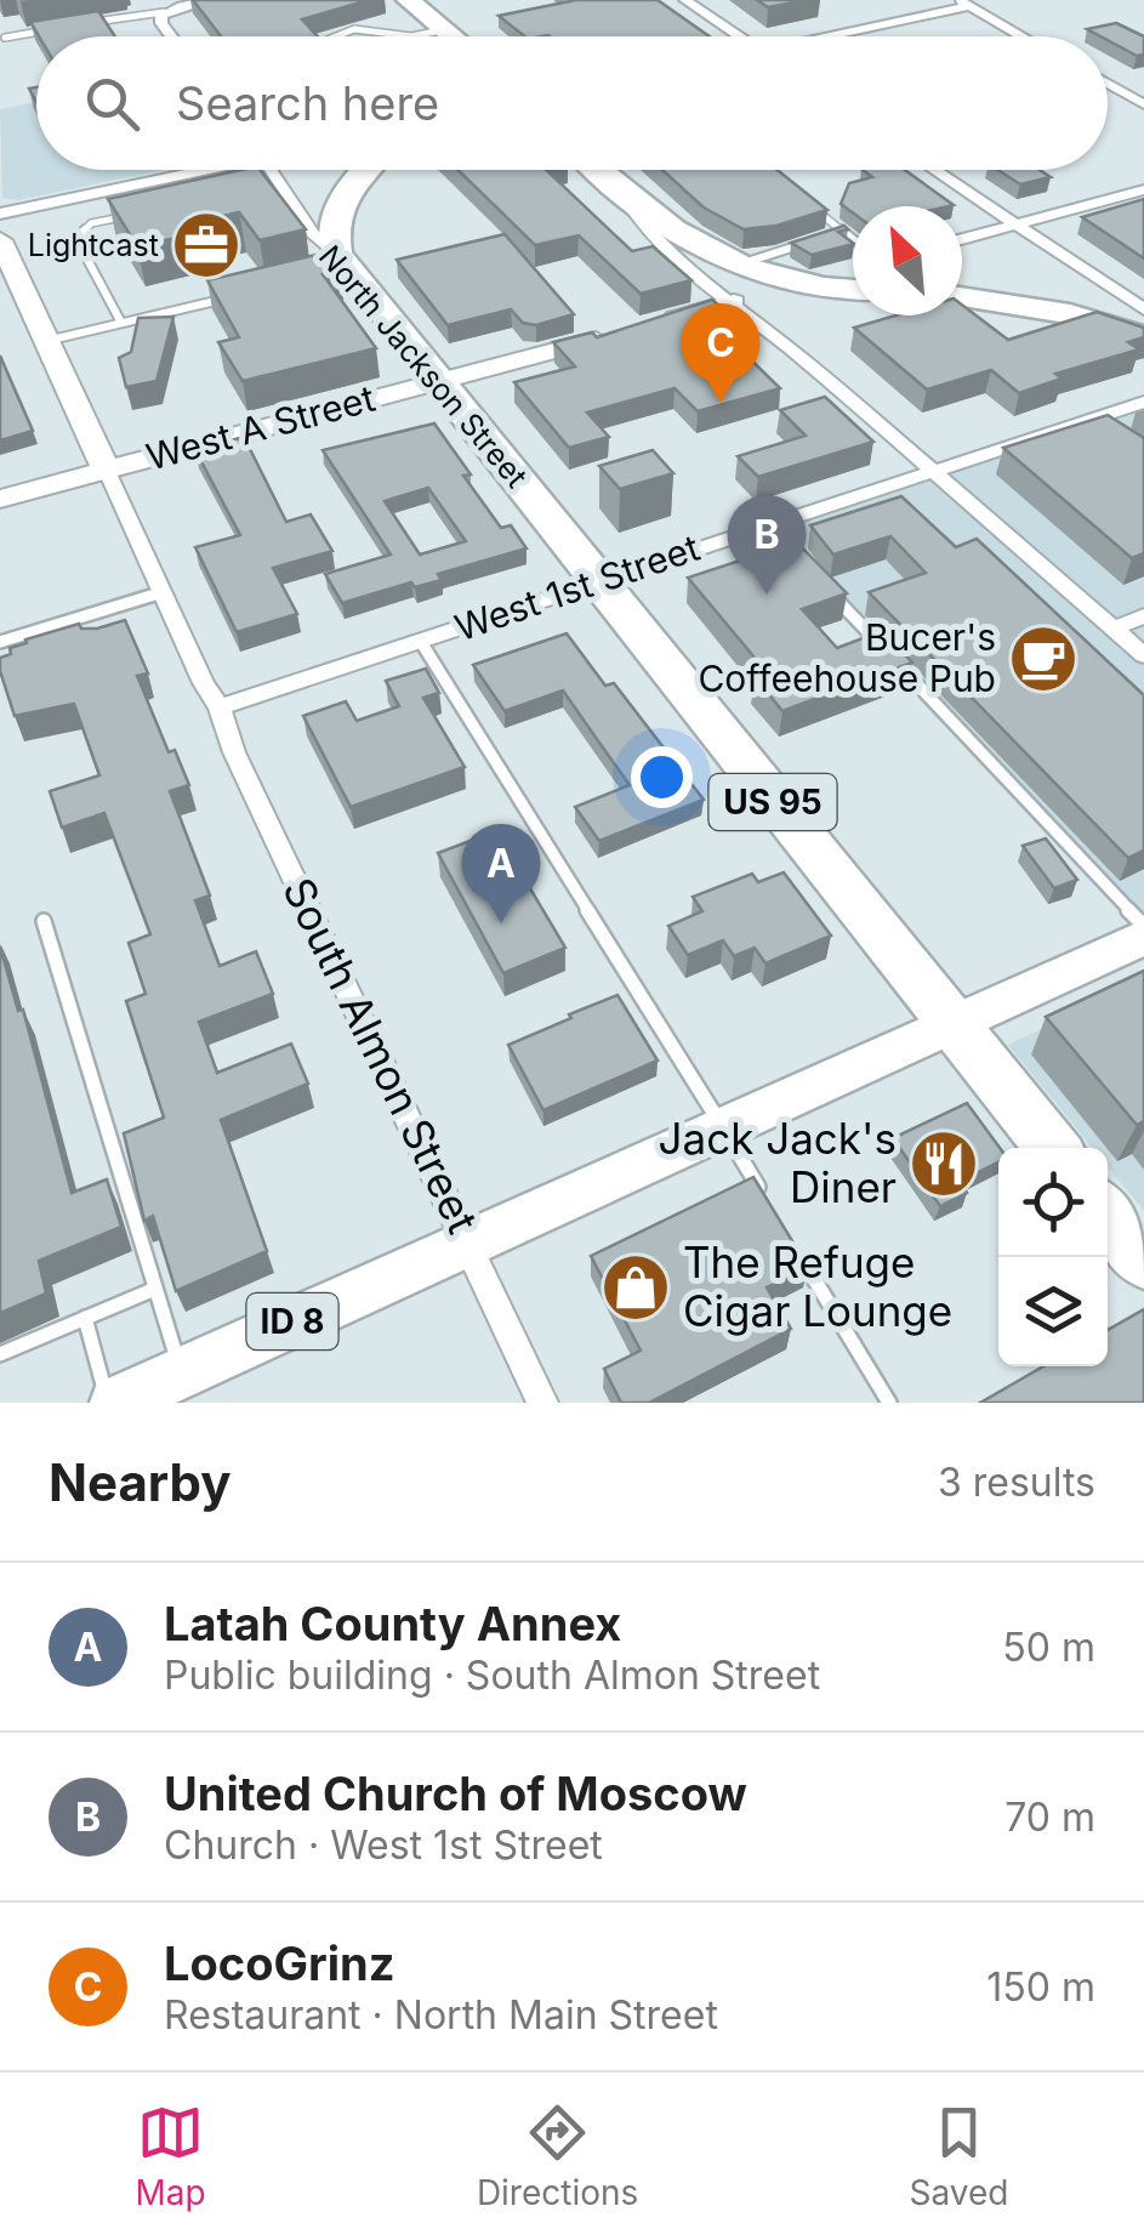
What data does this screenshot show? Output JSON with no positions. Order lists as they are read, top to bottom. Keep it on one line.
{"streets":{"highway":["North Jackson Street","US 95"],"main road":["ID 8"],"street":["West A Street","West 1st Street","South Almon Street"]},"crossings":[["North Jackson Street","West A Street"],["North Jackson Street","West 1st Street"],["North Jackson Street","US 95"],["West A Street","South Almon Street"],["West 1st Street","US 95"],["West 1st Street","South Almon Street"],["US 95","ID 8"],["South Almon Street","ID 8"]],"places":{"office":["Lightcast"],"cafe":["Bucer's Coffeehouse Pub"],"restaurant":["Jack Jack's Diner"],"shop":["The Refuge Cigar Lounge"]},"north":"top left","page":{"search":"Search here","pins":["C","B","A"],"heading":["Nearby","3 results"],"list":[{"mark":"A","name":"Latah County Annex","note":"Public building · South Almon Street","value":"50 m"},{"mark":"B","name":"United Church of Moscow","note":"Church · West 1st Street","value":"70 m"},{"mark":"C","name":"LocoGrinz","note":"Restaurant · North Main Street","value":"150 m"}],"nav":["Map","Directions","Saved"]}}
